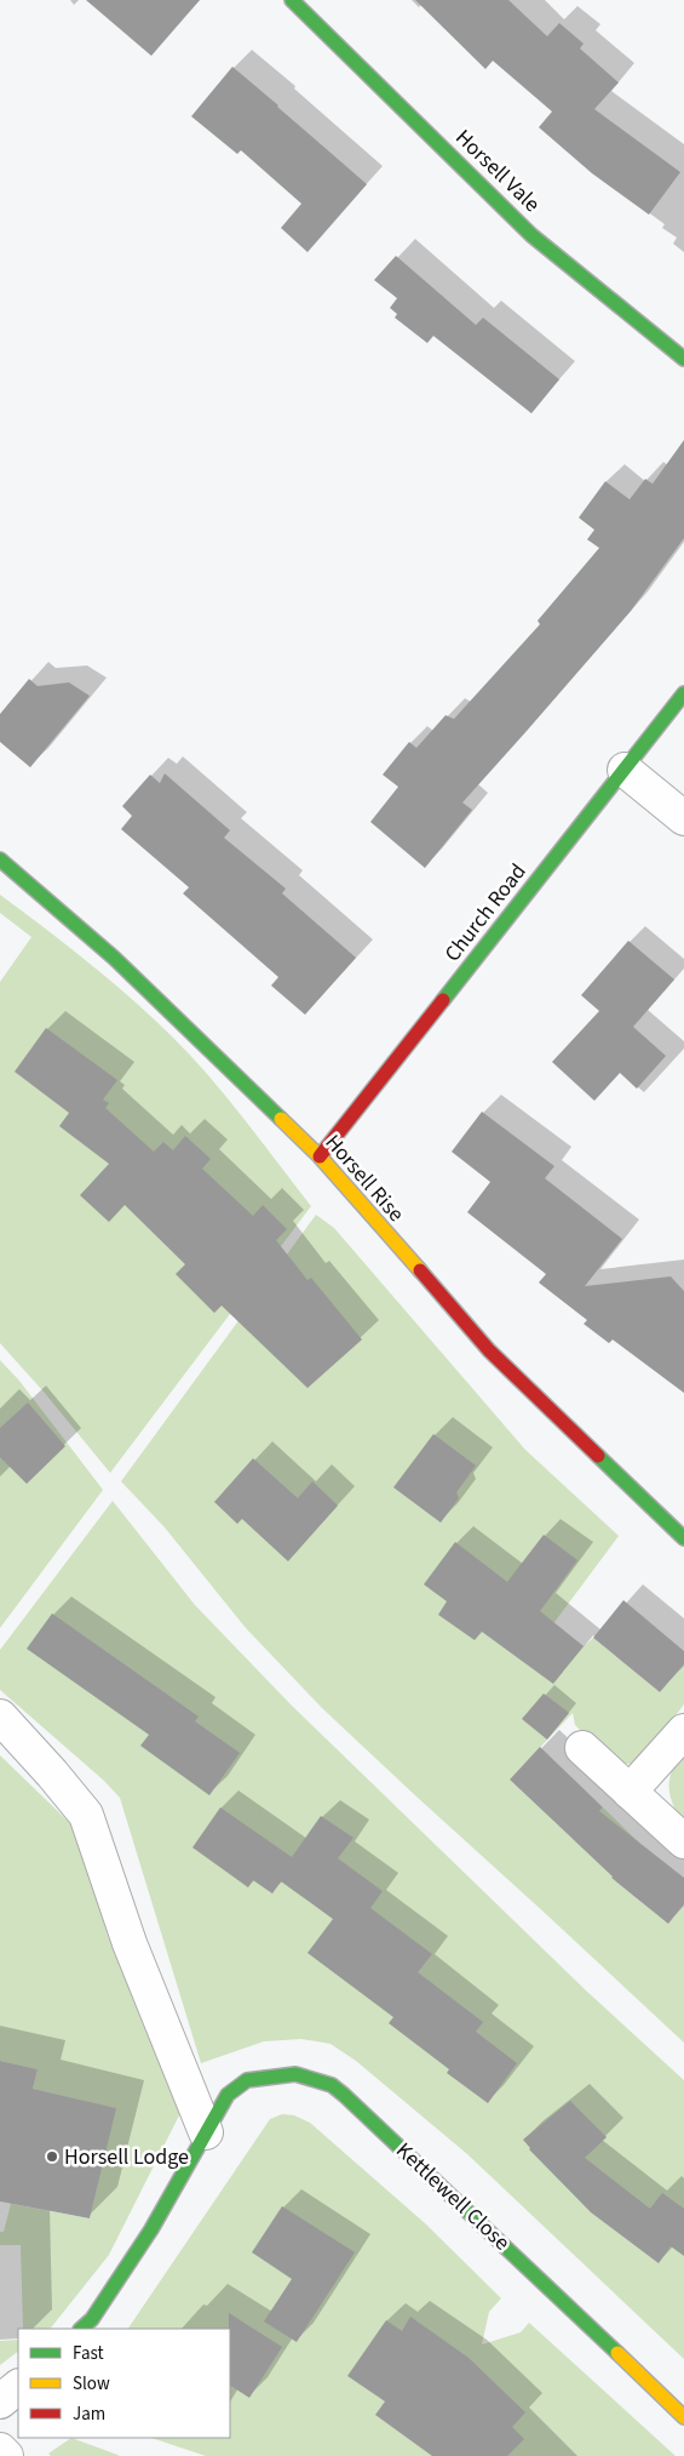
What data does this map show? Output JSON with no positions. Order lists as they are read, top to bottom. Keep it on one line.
{"streets":{"street":["Horsell Vale","Church Road","Horsell Rise","Kettlewell Close"]},"crossings":[["Church Road","Horsell Rise"]],"places":["Horsell Lodge"],"legend":["Fast","Slow","Jam"]}
